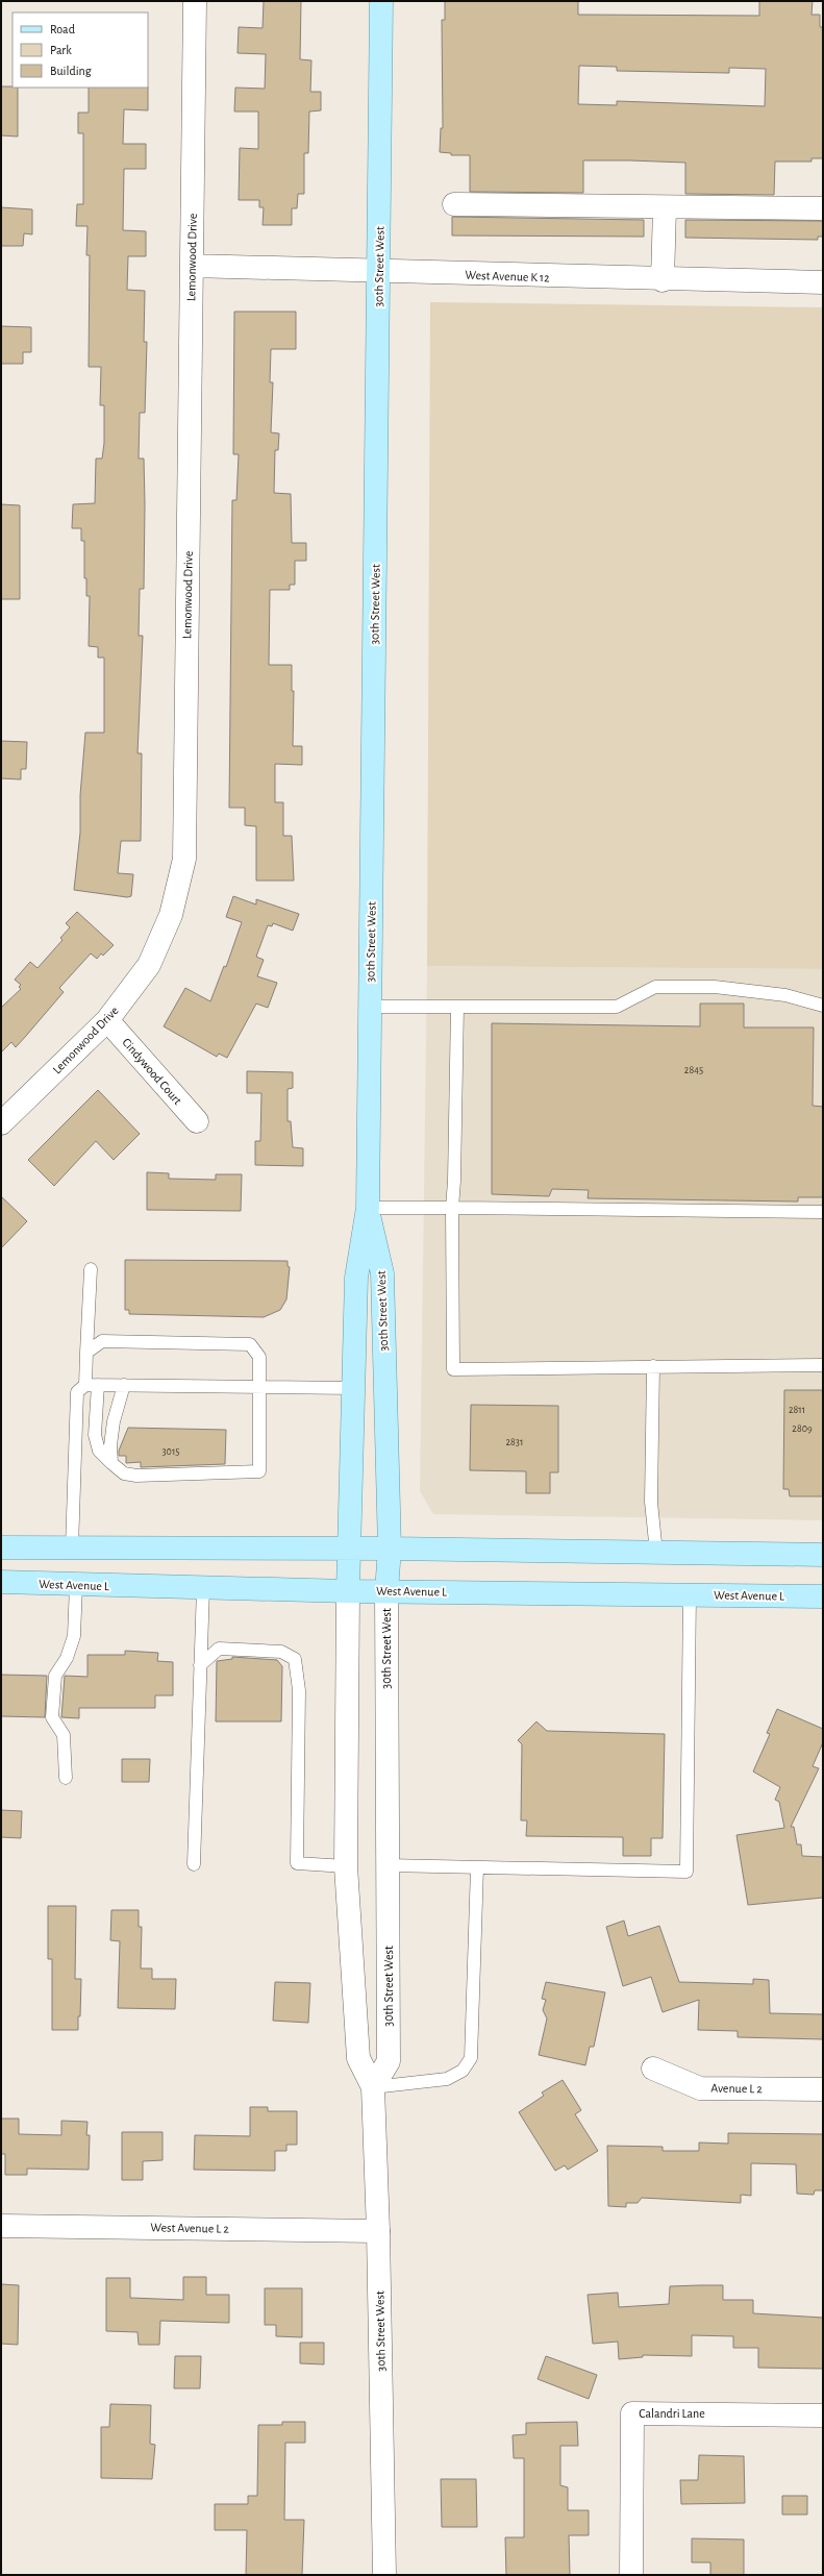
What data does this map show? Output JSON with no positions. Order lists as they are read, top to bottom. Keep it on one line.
{"streets":{"main road":["30th Street West","West Avenue L"],"street":["Lemonwood Drive","West Avenue K 12","Cindywood Court","Avenue L 2","West Avenue L 2","Calandri Lane"]},"crossings":[["Lemonwood Drive","West Avenue K 12"],["Lemonwood Drive","Cindywood Court"],["30th Street West","West Avenue K 12"],["30th Street West","West Avenue L"],["30th Street West","West Avenue L 2"]],"house_numbers":["2845","2811","2809","2831","3015"],"legend":["Road","Park","Building"]}
